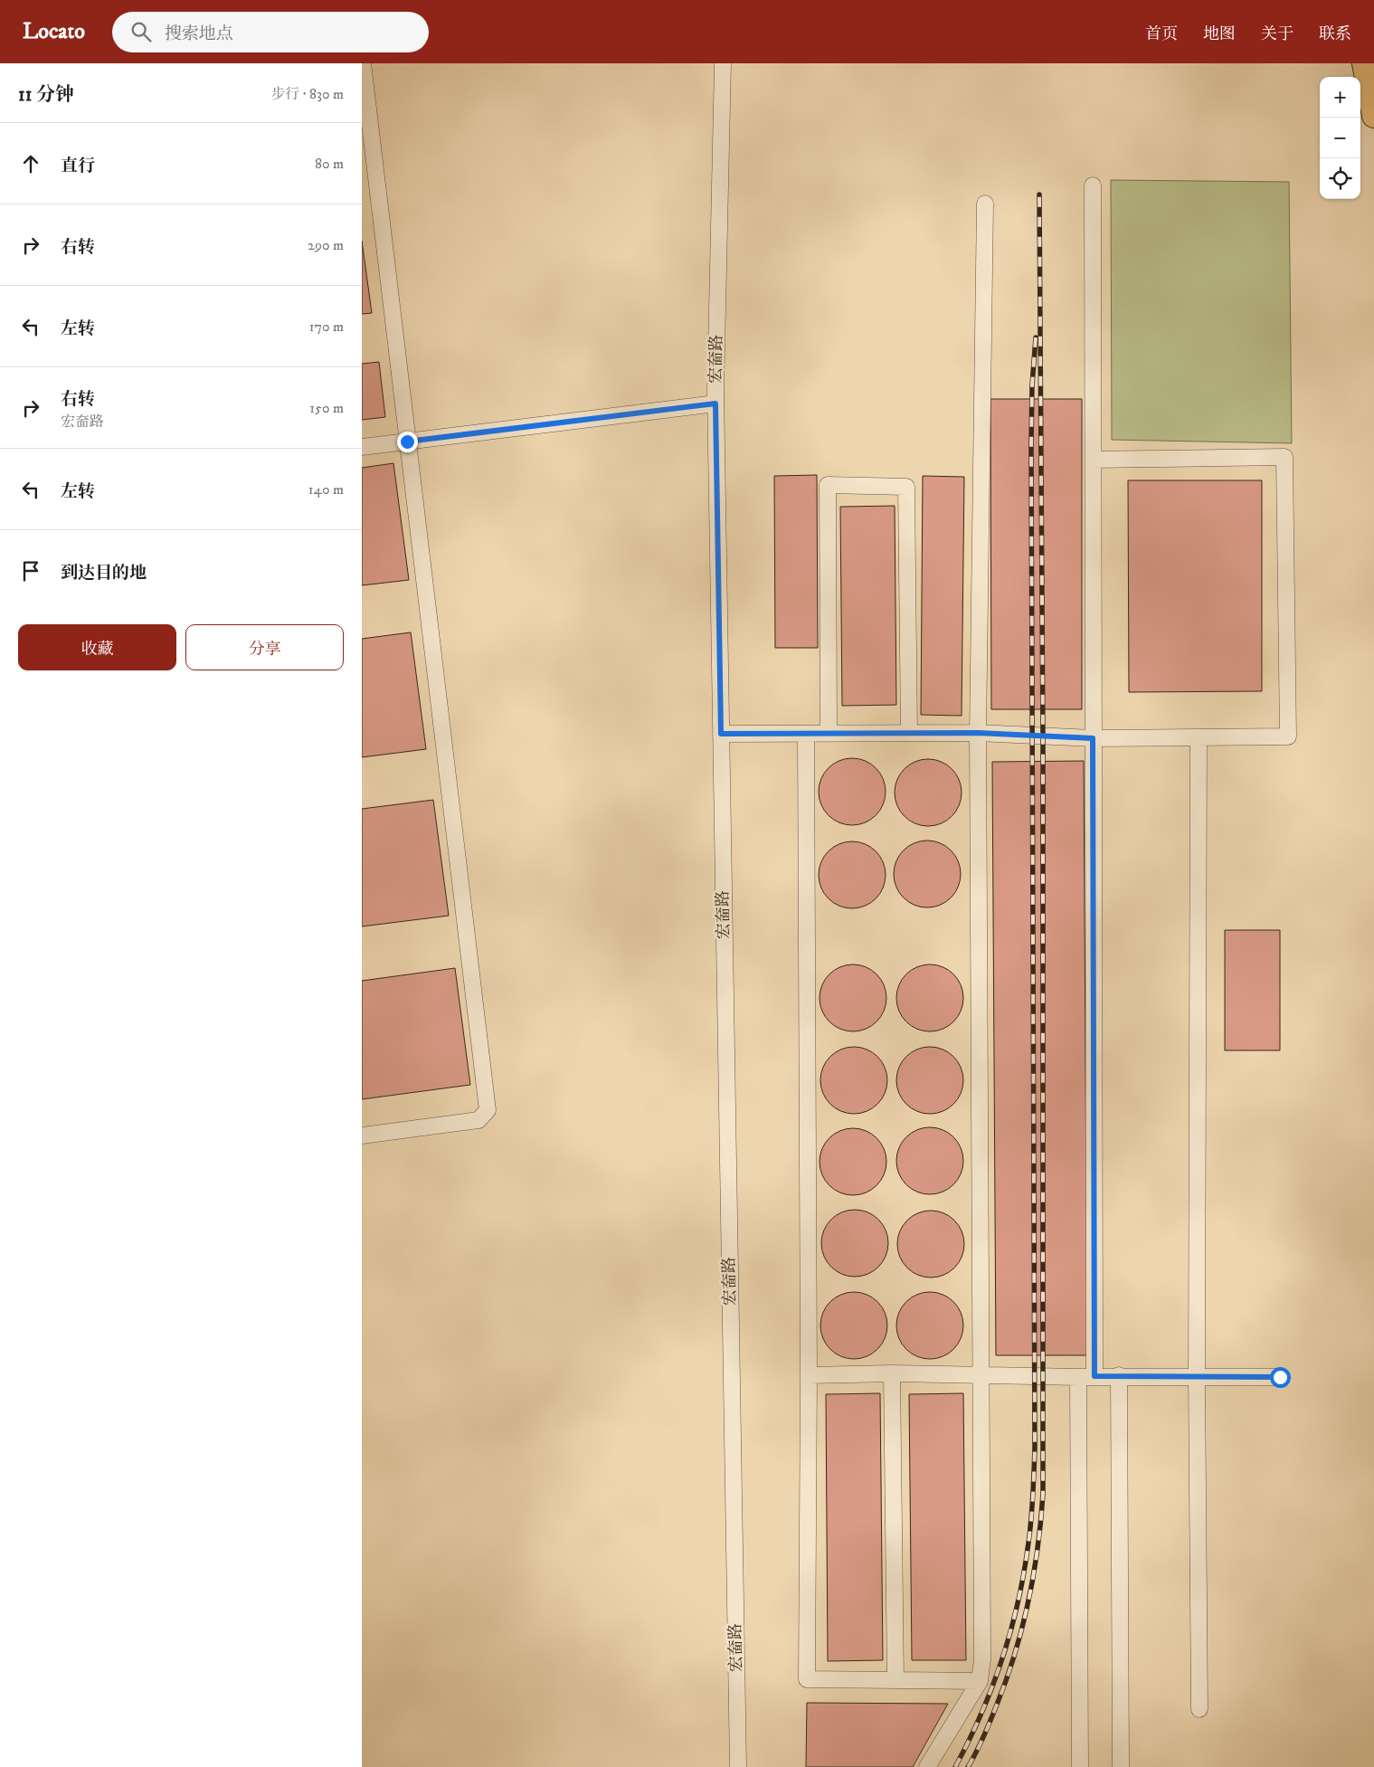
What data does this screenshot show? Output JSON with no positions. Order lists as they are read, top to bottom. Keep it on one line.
{"streets":{"street":["宏奤路"]},"page":{"header":"Locato","search":"搜索地点","nav":["首页","地图","关于","联系"],"heading":["11 分钟","步行 · 830 m"],"map_buttons":["+","−"],"list":[["直行","80 m"],["右转","290 m"],["左转","170 m"],["右转","宏奤路","150 m"],["左转","140 m"],"到达目的地"],"buttons":["收藏","分享"]}}
